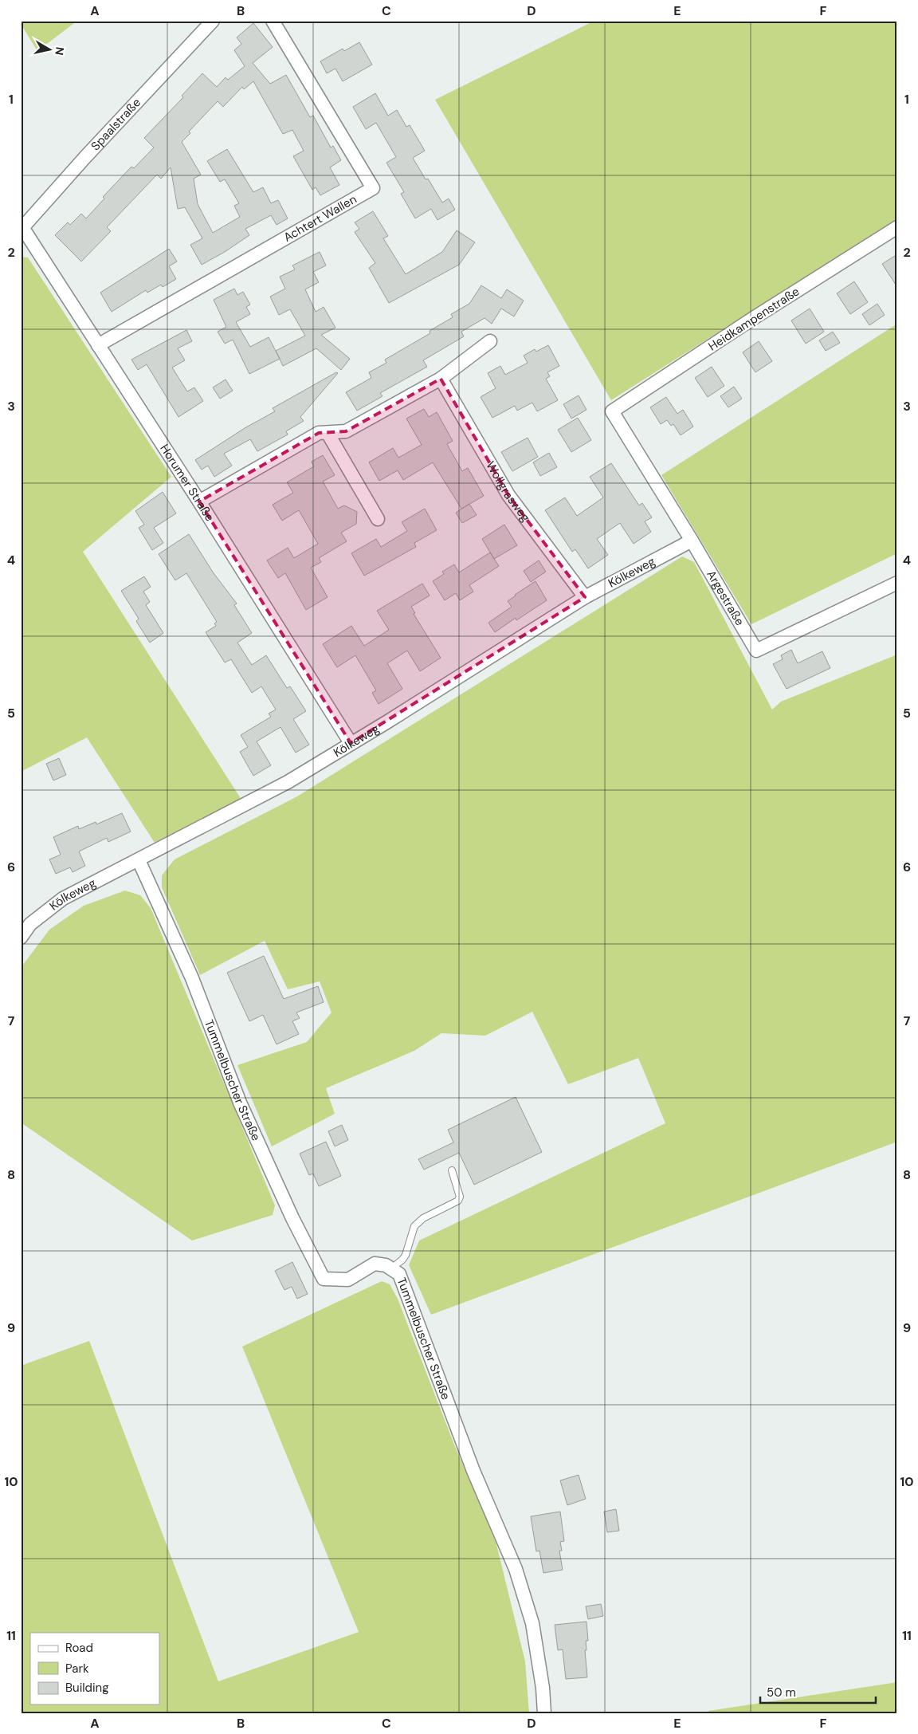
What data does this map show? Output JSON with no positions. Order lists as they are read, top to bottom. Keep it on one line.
{"streets":{"street":["Spaalstraße","Achtert Wallen","Heidkampenstraße","Horumer Straße","Wollgrasweg","Kölkeweg","Argestraße","Tummelbuscher Straße"]},"crossings":[["Spaalstraße","Horumer Straße"],["Achtert Wallen","Horumer Straße"],["Heidkampenstraße","Argestraße"],["Horumer Straße","Kölkeweg"],["Wollgrasweg","Kölkeweg"],["Kölkeweg","Argestraße"],["Kölkeweg","Tummelbuscher Straße"]],"legend":["Road","Park","Building"],"scale_bar":"50 m","north":"right","grid":{"columns":["A","B","C","D","E","F"],"rows":["1","2","3","4","5","6","7","8","9","10","11"]}}
